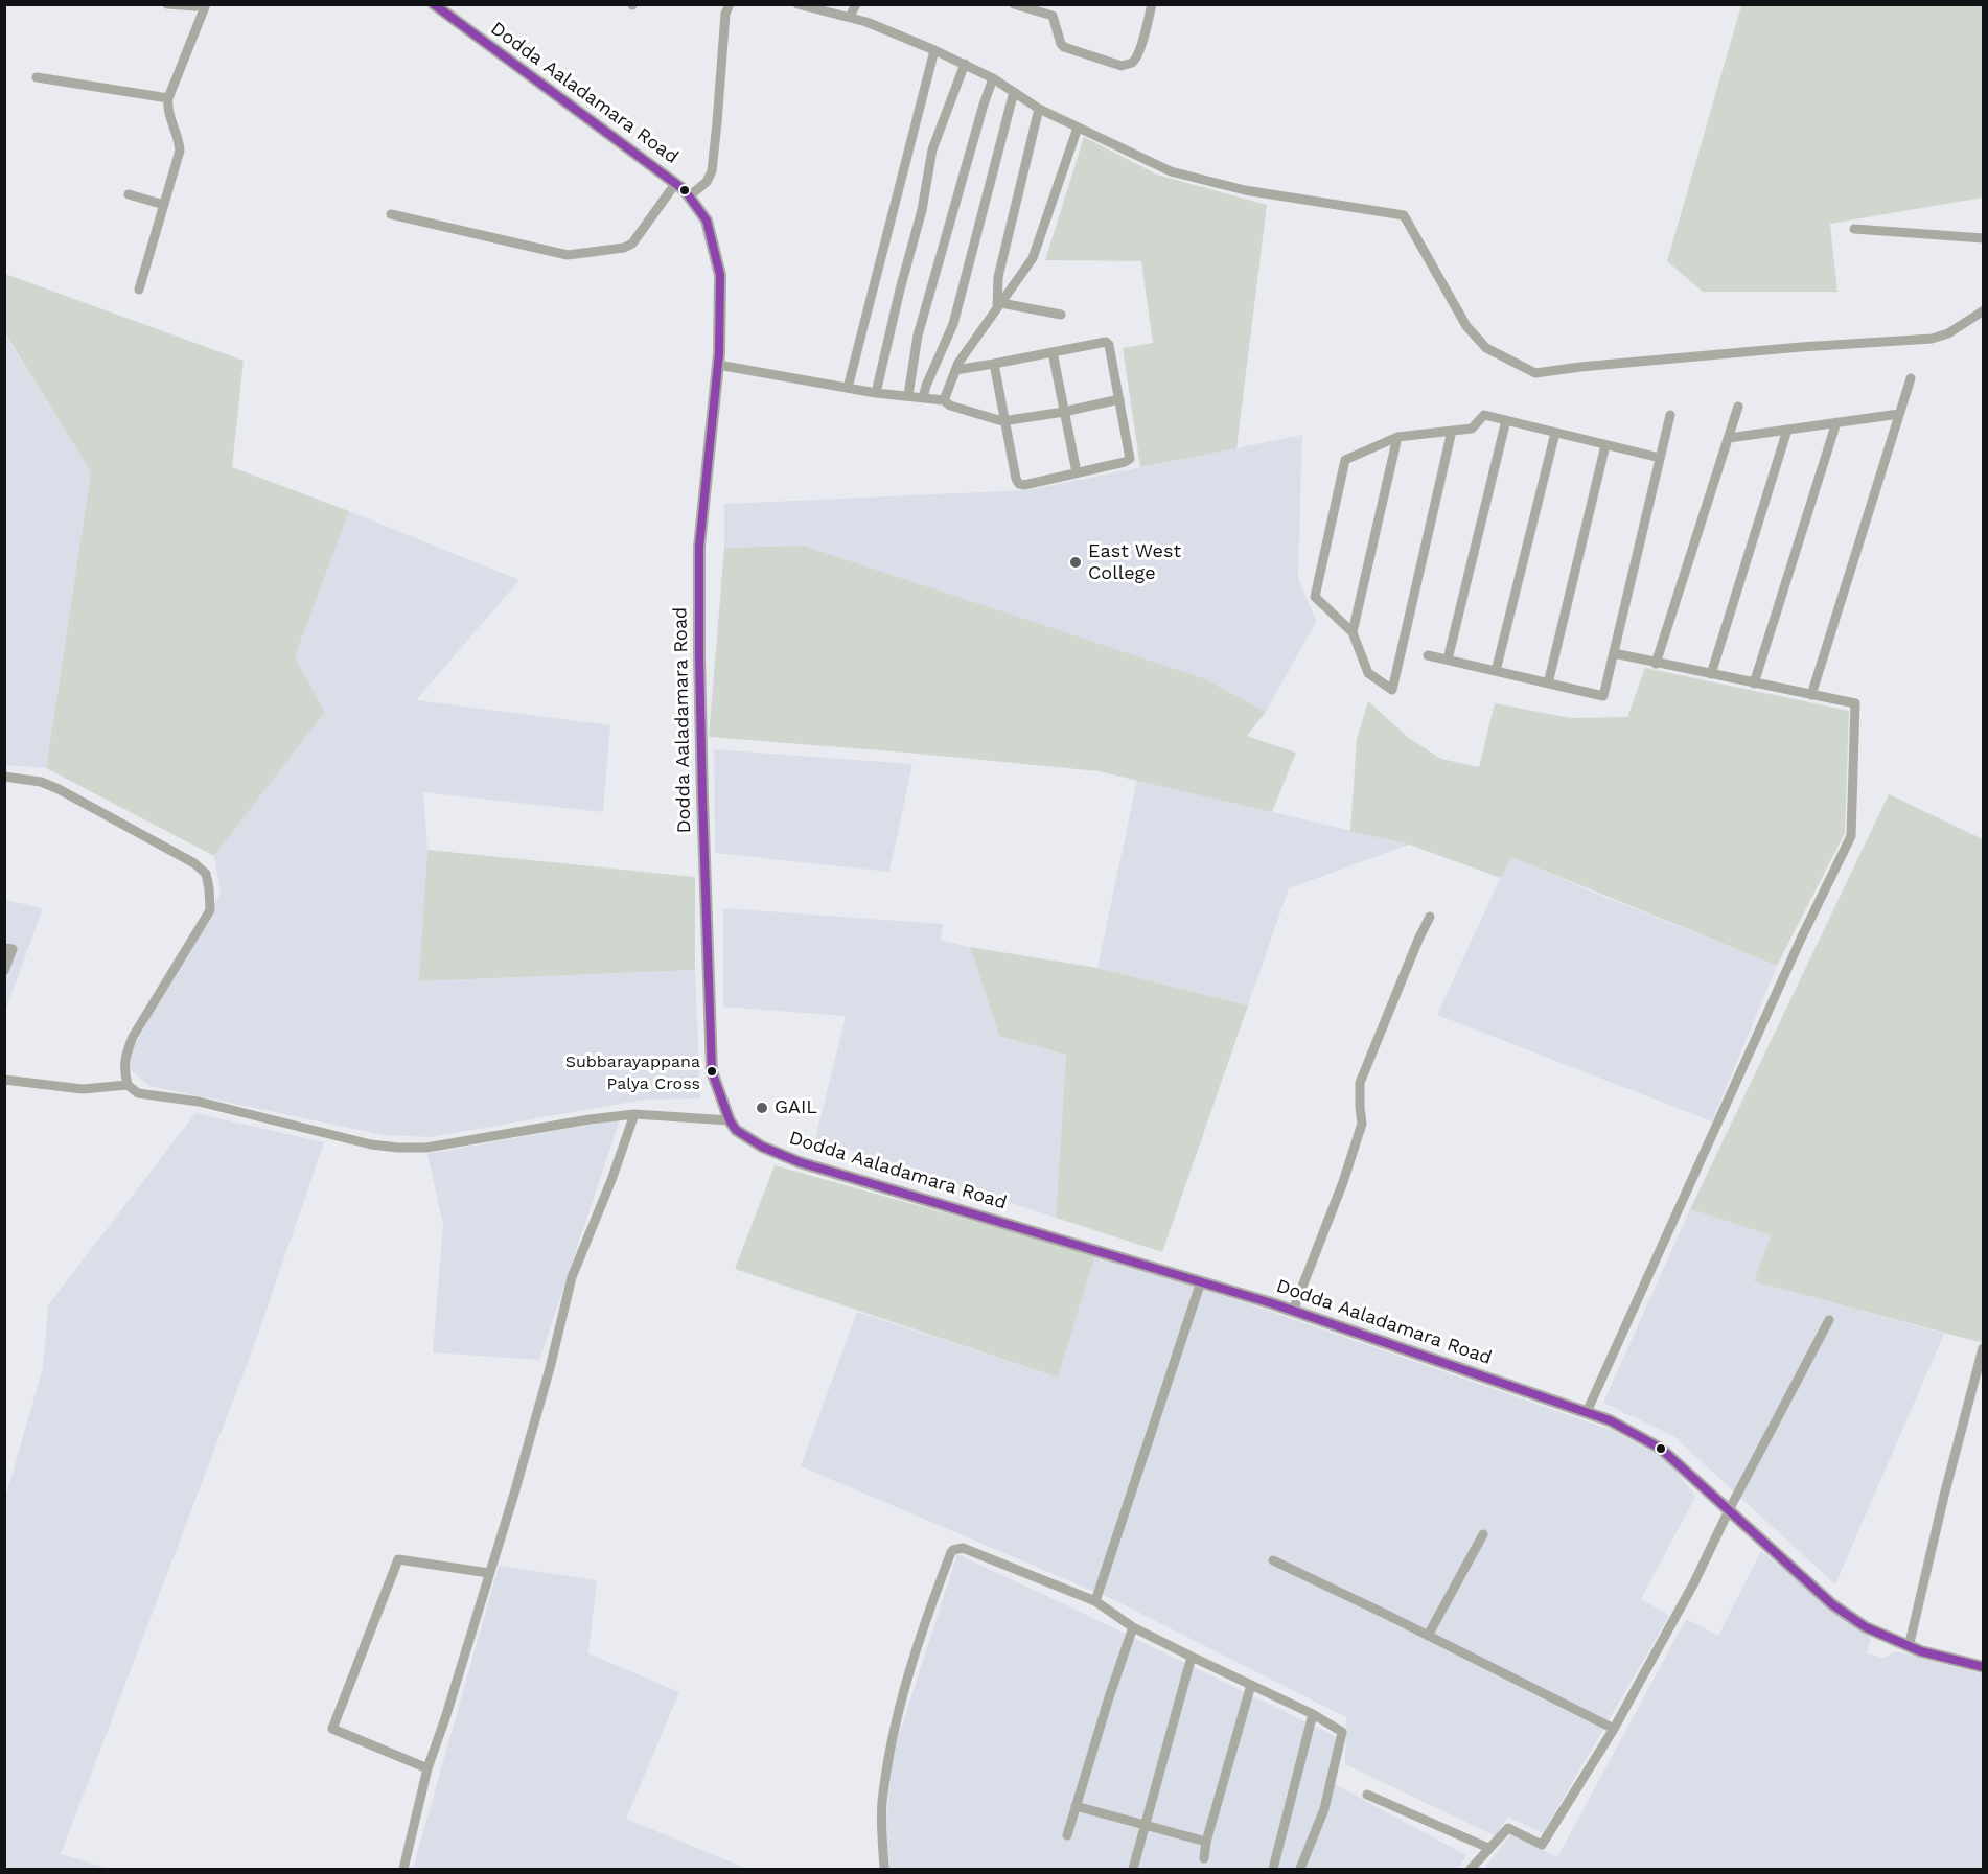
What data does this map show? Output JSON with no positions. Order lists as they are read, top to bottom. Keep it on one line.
{"streets":{"main road":["Dodda Aaladamara Road"]},"places":["East West College","Subbarayappana Palya Cross","GAIL"]}
